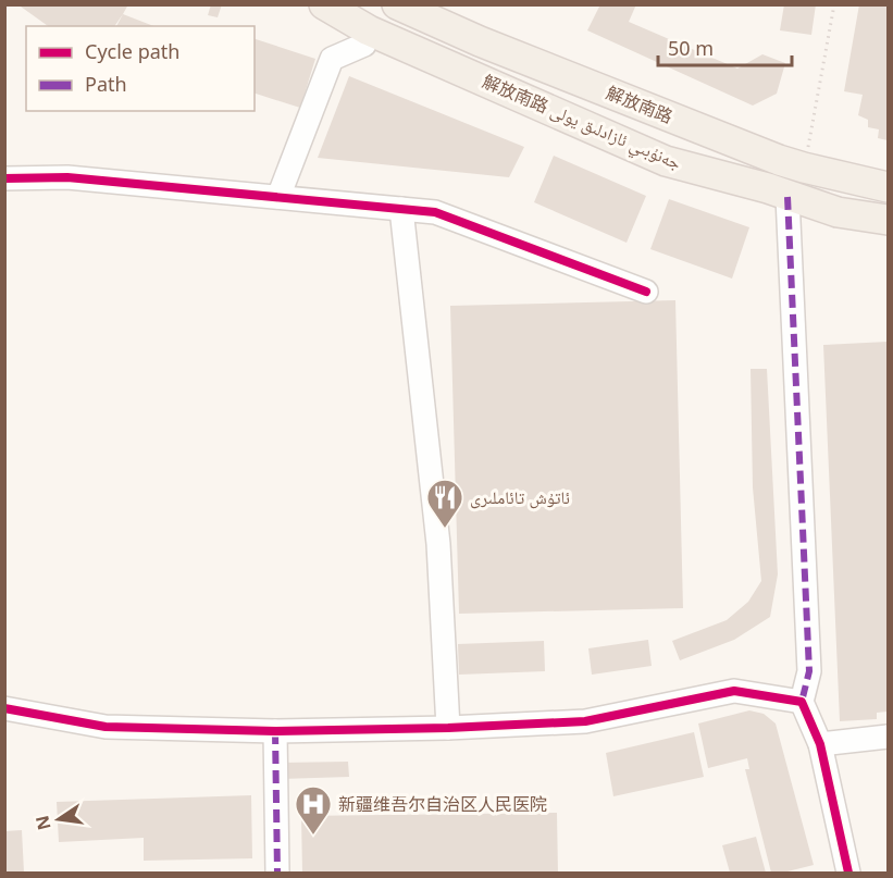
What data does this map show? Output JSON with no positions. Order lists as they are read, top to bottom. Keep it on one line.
{"streets":{"main road":["解放南路","解放南路 جەنۇبىي ئازادلىق يولى"]},"places":{"restaurant":["ئاتۇش تائاملىرى"],"hospital":["新疆维吾尔自治区人民医院"]},"legend":["Cycle path","Path"],"scale_bar":"50 m","north":"left"}
